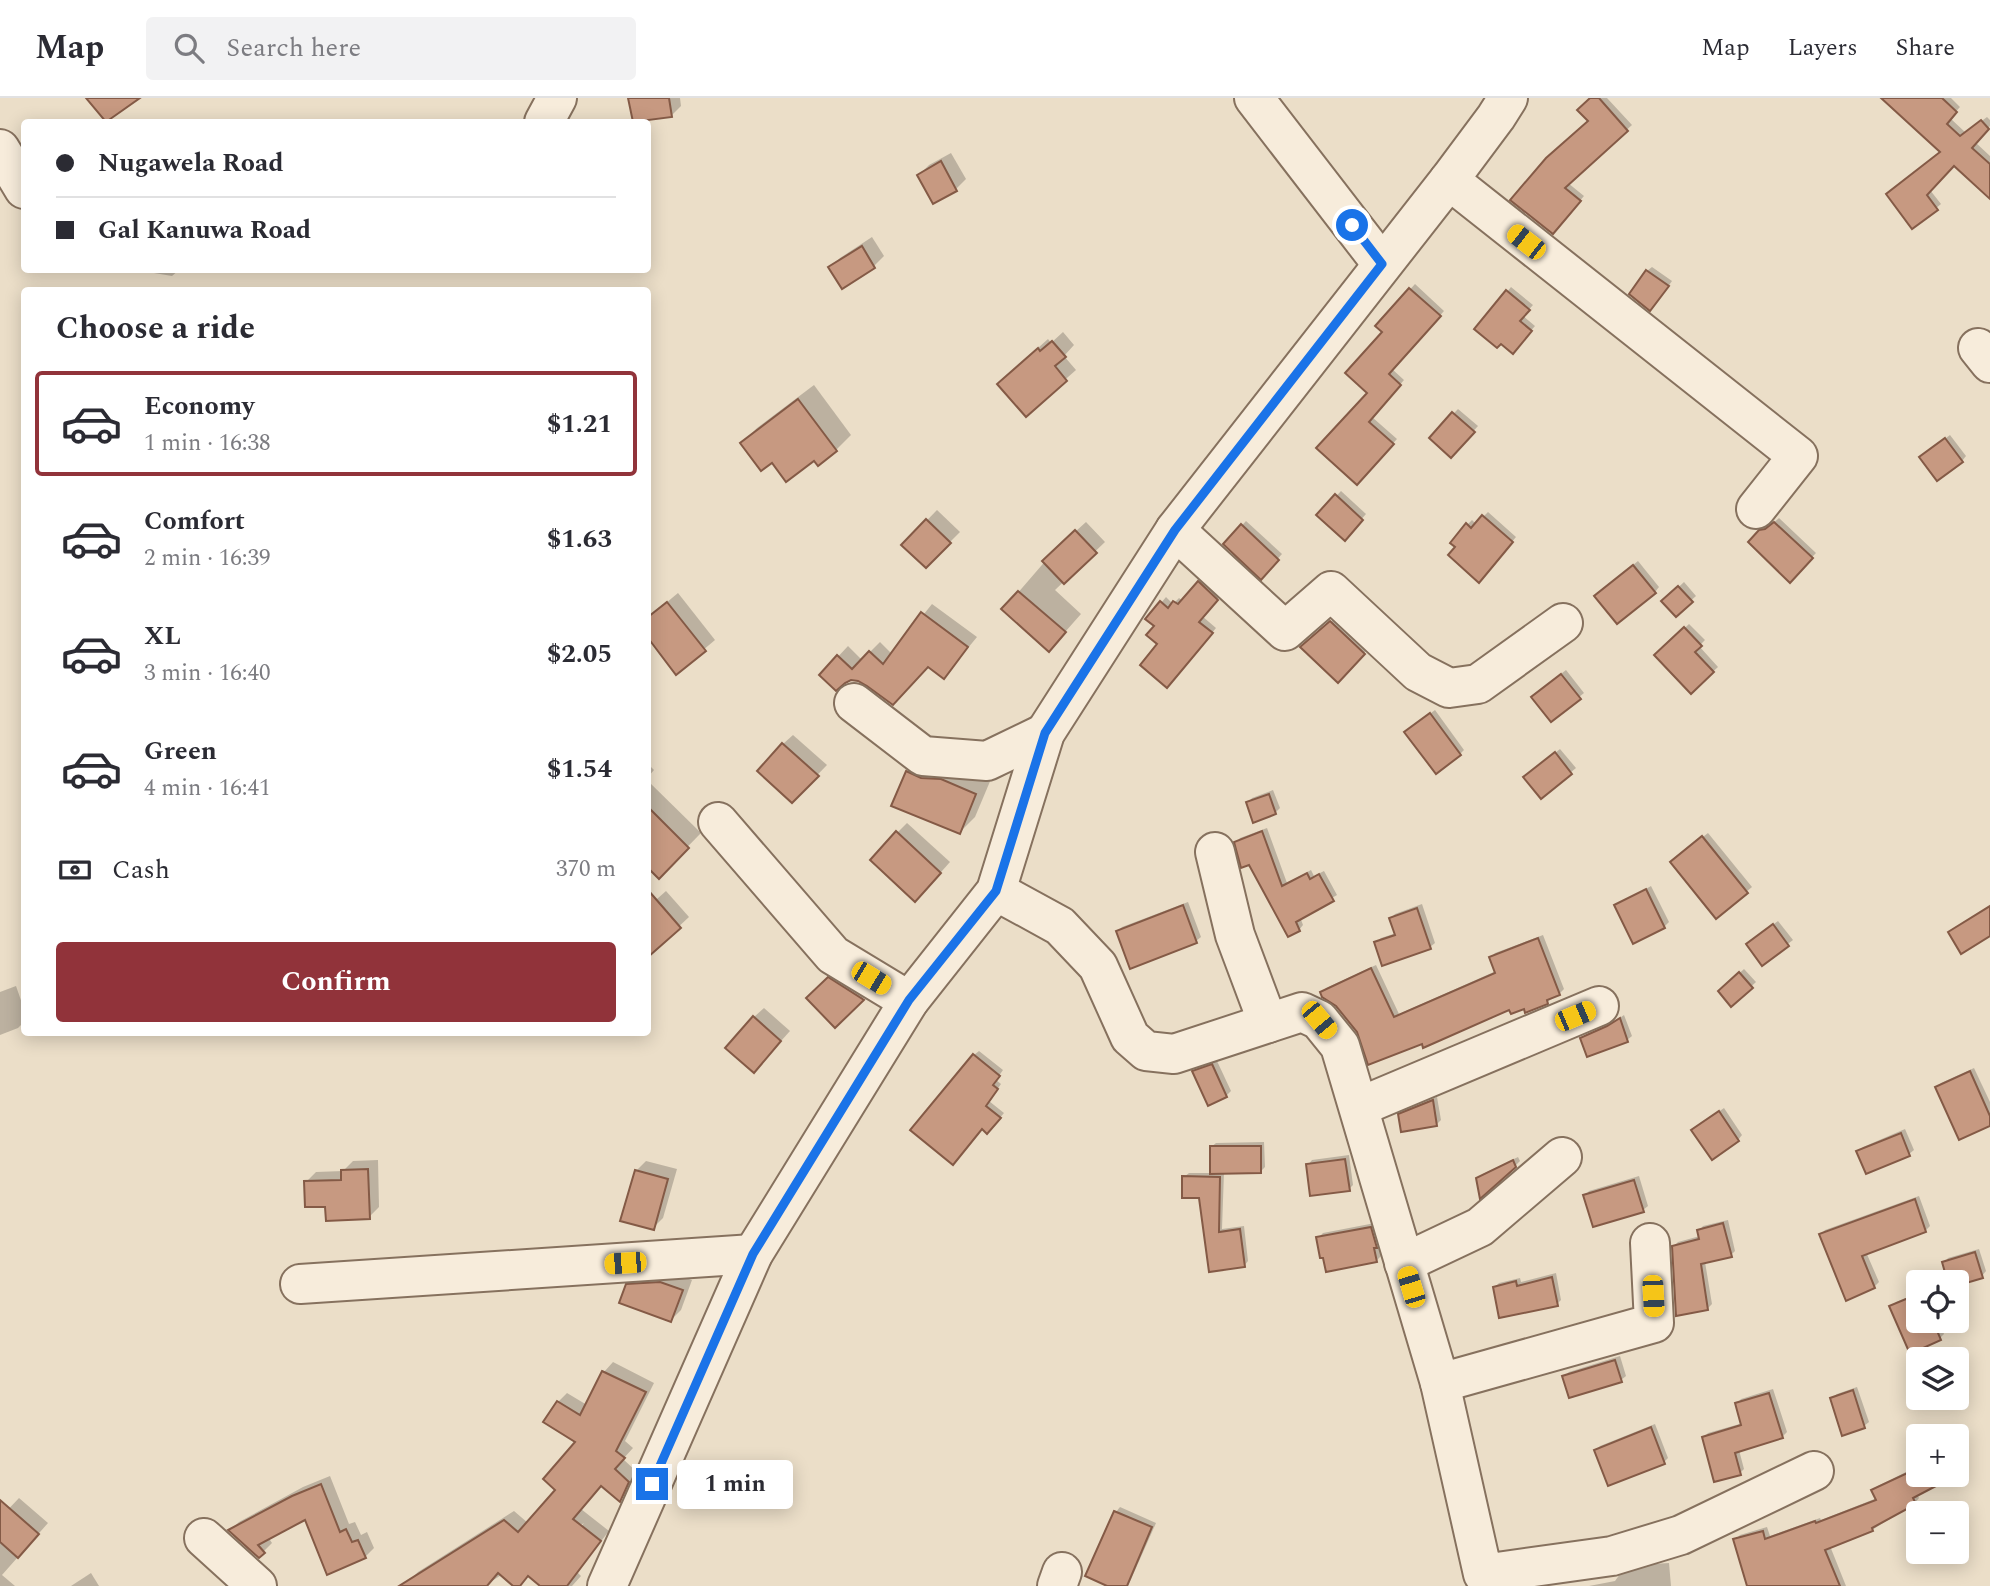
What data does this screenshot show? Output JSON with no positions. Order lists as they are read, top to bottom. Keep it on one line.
{"page":{"header":"Map","search":"Search here","nav":["Map","Layers","Share"],"banner":["Nugawela Road","Gal Kanuwa Road"],"heading":"Choose a ride","list":[{"name":"Economy","note":"1 min · 16:38","value":"$1.21"},{"name":"Comfort","note":"2 min · 16:39","value":"$1.63"},{"name":"XL","note":"3 min · 16:40","value":"$2.05"},{"name":"Green","note":"4 min · 16:41","value":"$1.54"}],"pay":["Cash","370 m"],"buttons":"Confirm","map_buttons":["+","−"],"bubble":"1 min"}}
